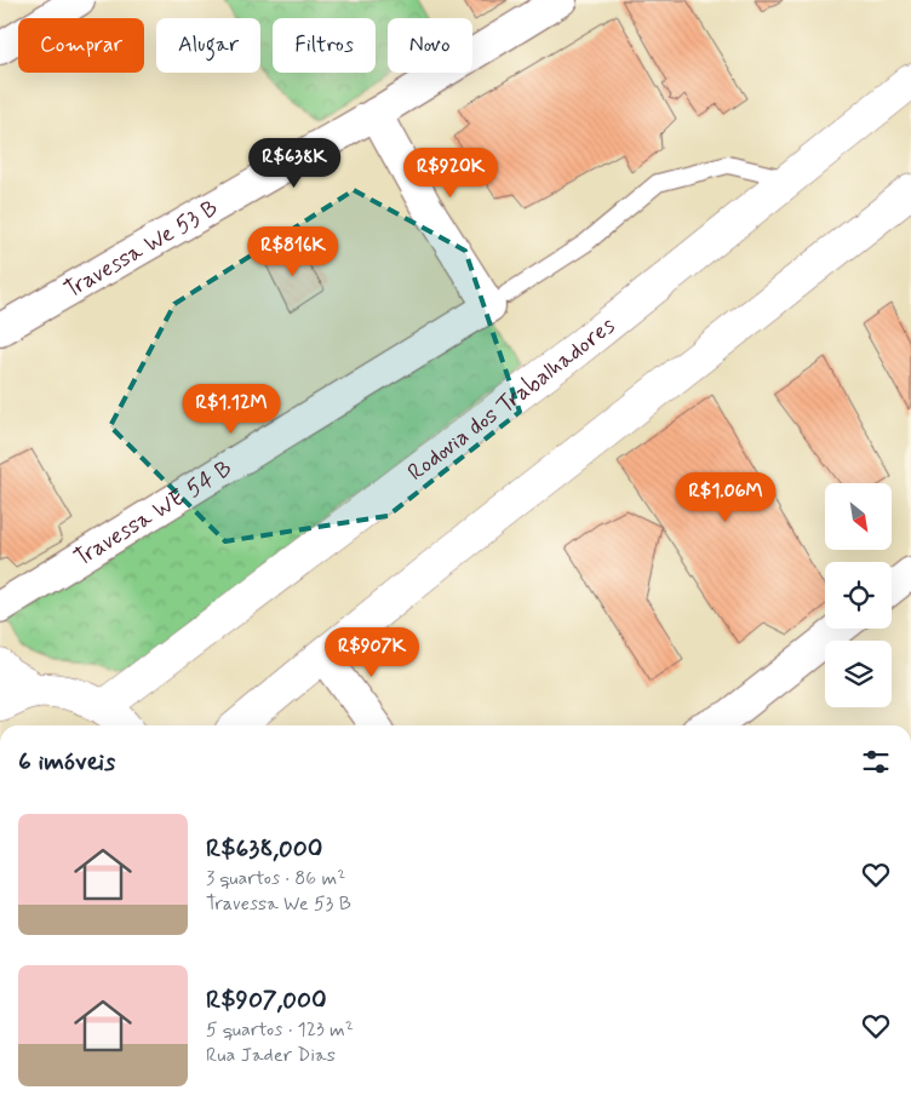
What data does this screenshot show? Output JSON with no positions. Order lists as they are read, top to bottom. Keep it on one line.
{"streets":{"main road":["Rodovia dos Trabalhadores"],"street":["Travessa We 53 B","Travessa WE 54 B"]},"north":"bottom right","page":{"chip":["Comprar","Alugar","Filtros","Novo"],"price":["R$638K","R$920K","R$816K","R$1.12M","R$1.06M","R$907K"],"heading":"6 imóveis","list":[{"name":"R$638,000","note":"3 quartos · 86 m² · Travessa We 53 B"},{"name":"R$907,000","note":"5 quartos · 123 m² · Rua Jader Dias"}]}}
